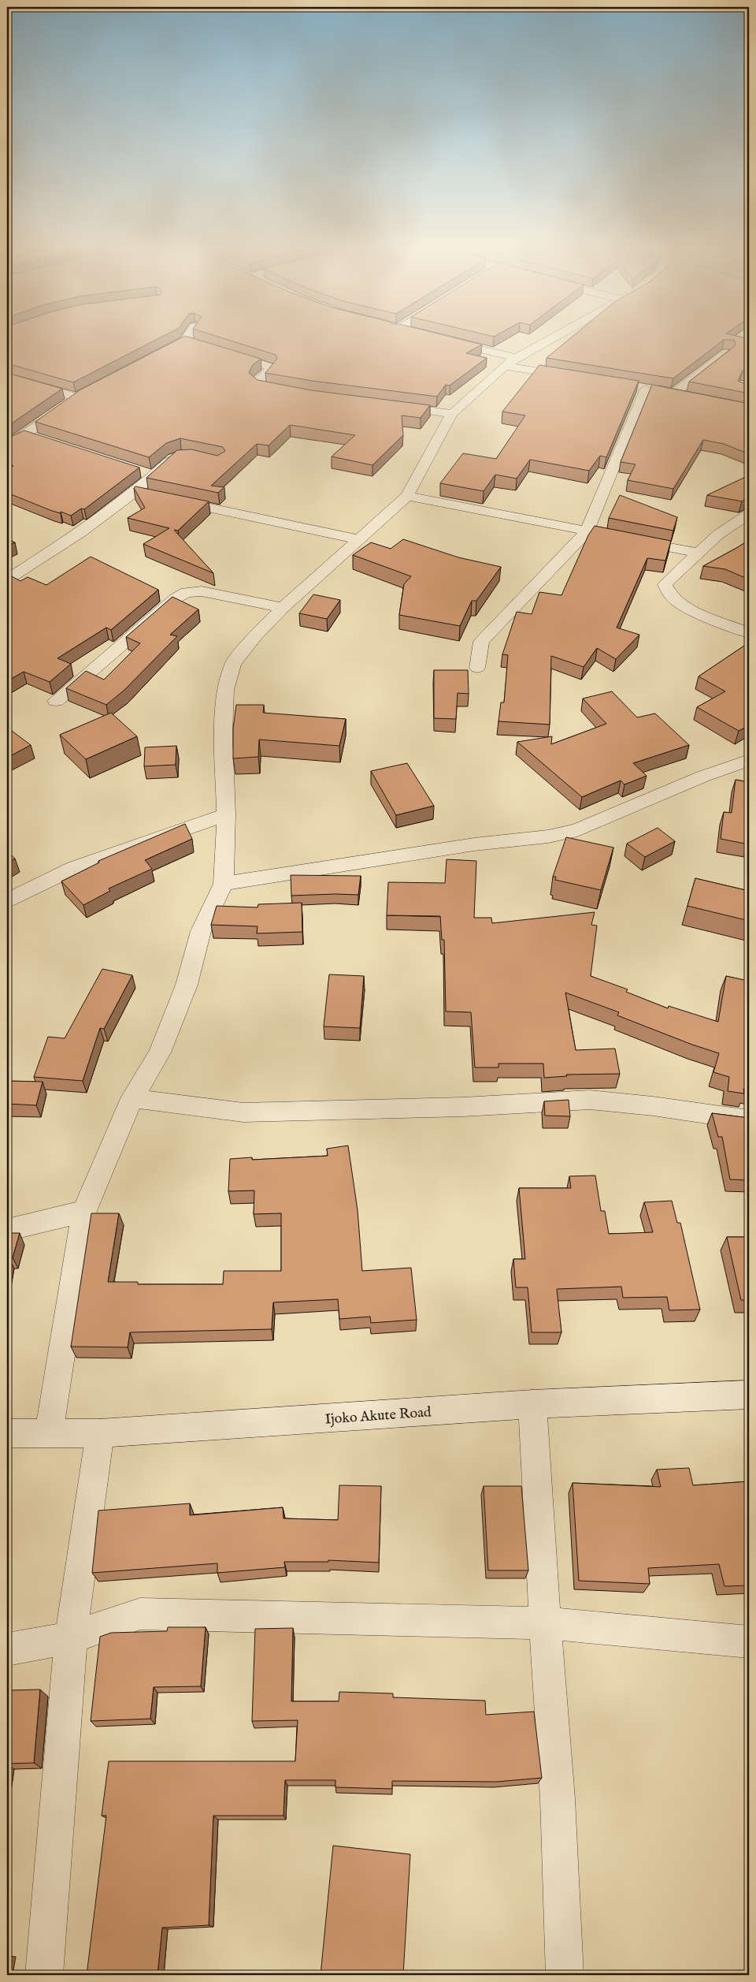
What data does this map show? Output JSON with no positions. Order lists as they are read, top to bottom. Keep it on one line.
{"streets":{"street":["Ijoko Akute Road"]}}
